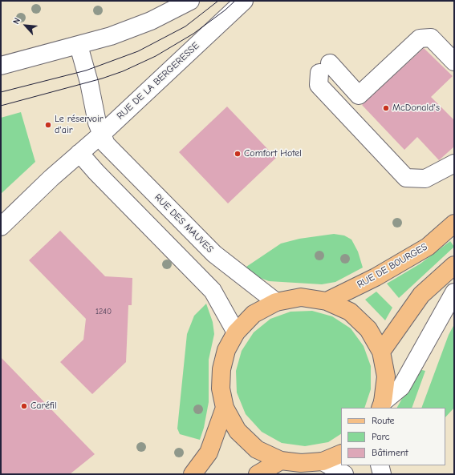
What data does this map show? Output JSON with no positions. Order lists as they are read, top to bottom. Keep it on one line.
{"streets":{"main road":["RUE DE BOURGES"],"street":["RUE DE LA BERGERESSE","RUE DES MAUVES"]},"crossings":[["RUE DE LA BERGERESSE","RUE DES MAUVES"]],"places":["McDonald's","Le réservoir d'air","Comfort Hotel","Caréfil"],"house_numbers":["1240"],"legend":["Route","Parc","Bâtiment"],"north":"top left"}
